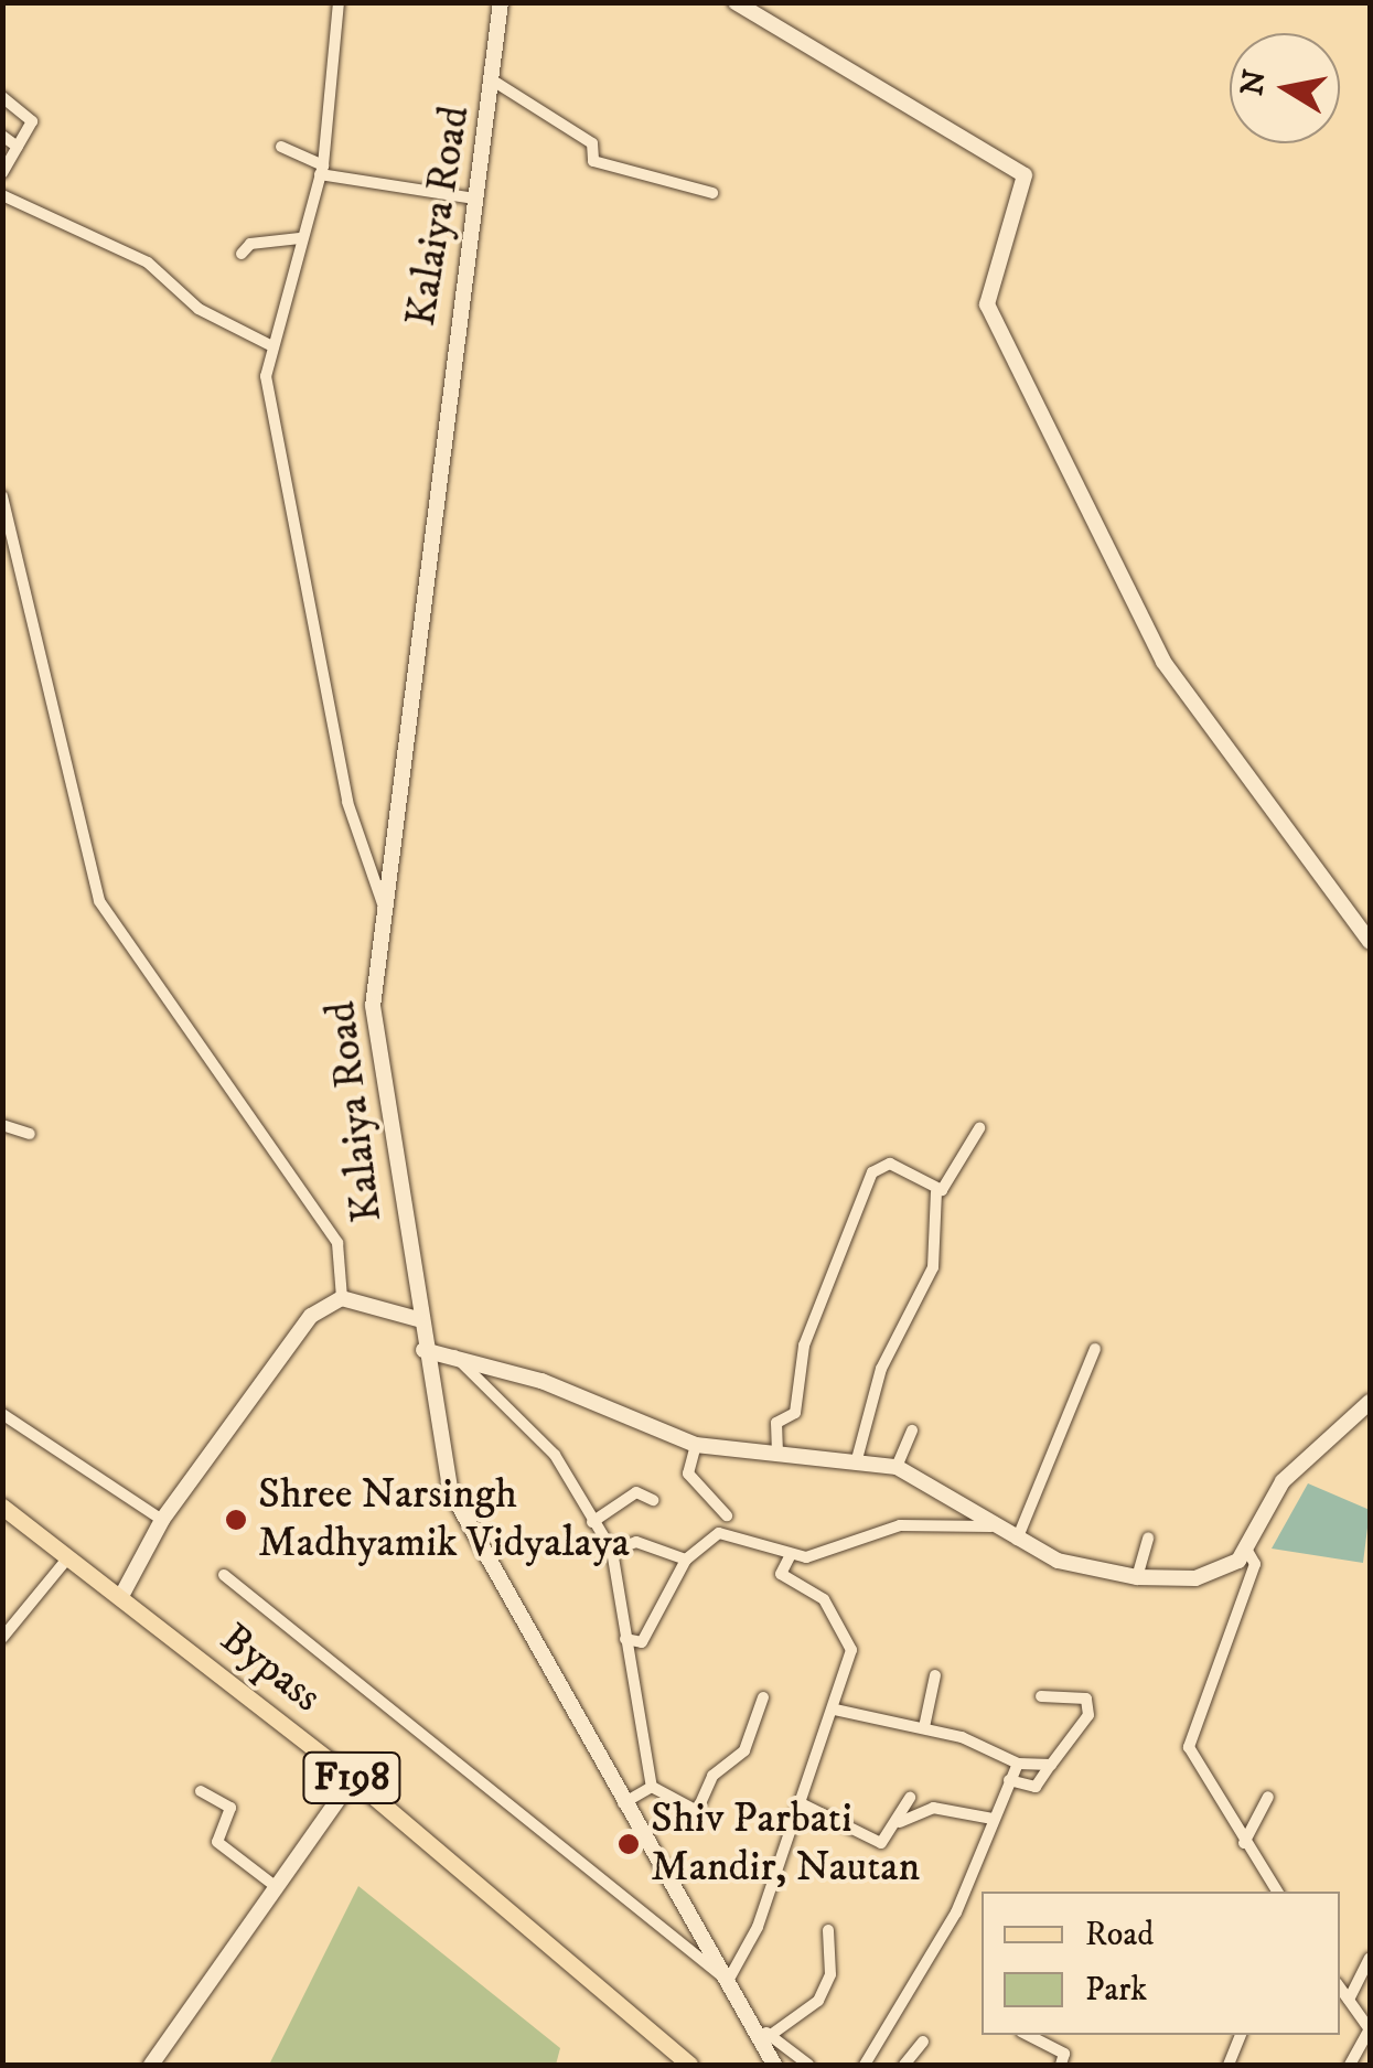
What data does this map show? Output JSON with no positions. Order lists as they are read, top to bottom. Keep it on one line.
{"streets":{"main road":["Bypass","F198"],"street":["Kalaiya Road"]},"places":["Shree Narsingh Madhyamik Vidyalaya","Shiv Parbati Mandir, Nautan"],"legend":["Road","Park"],"north":"left"}
